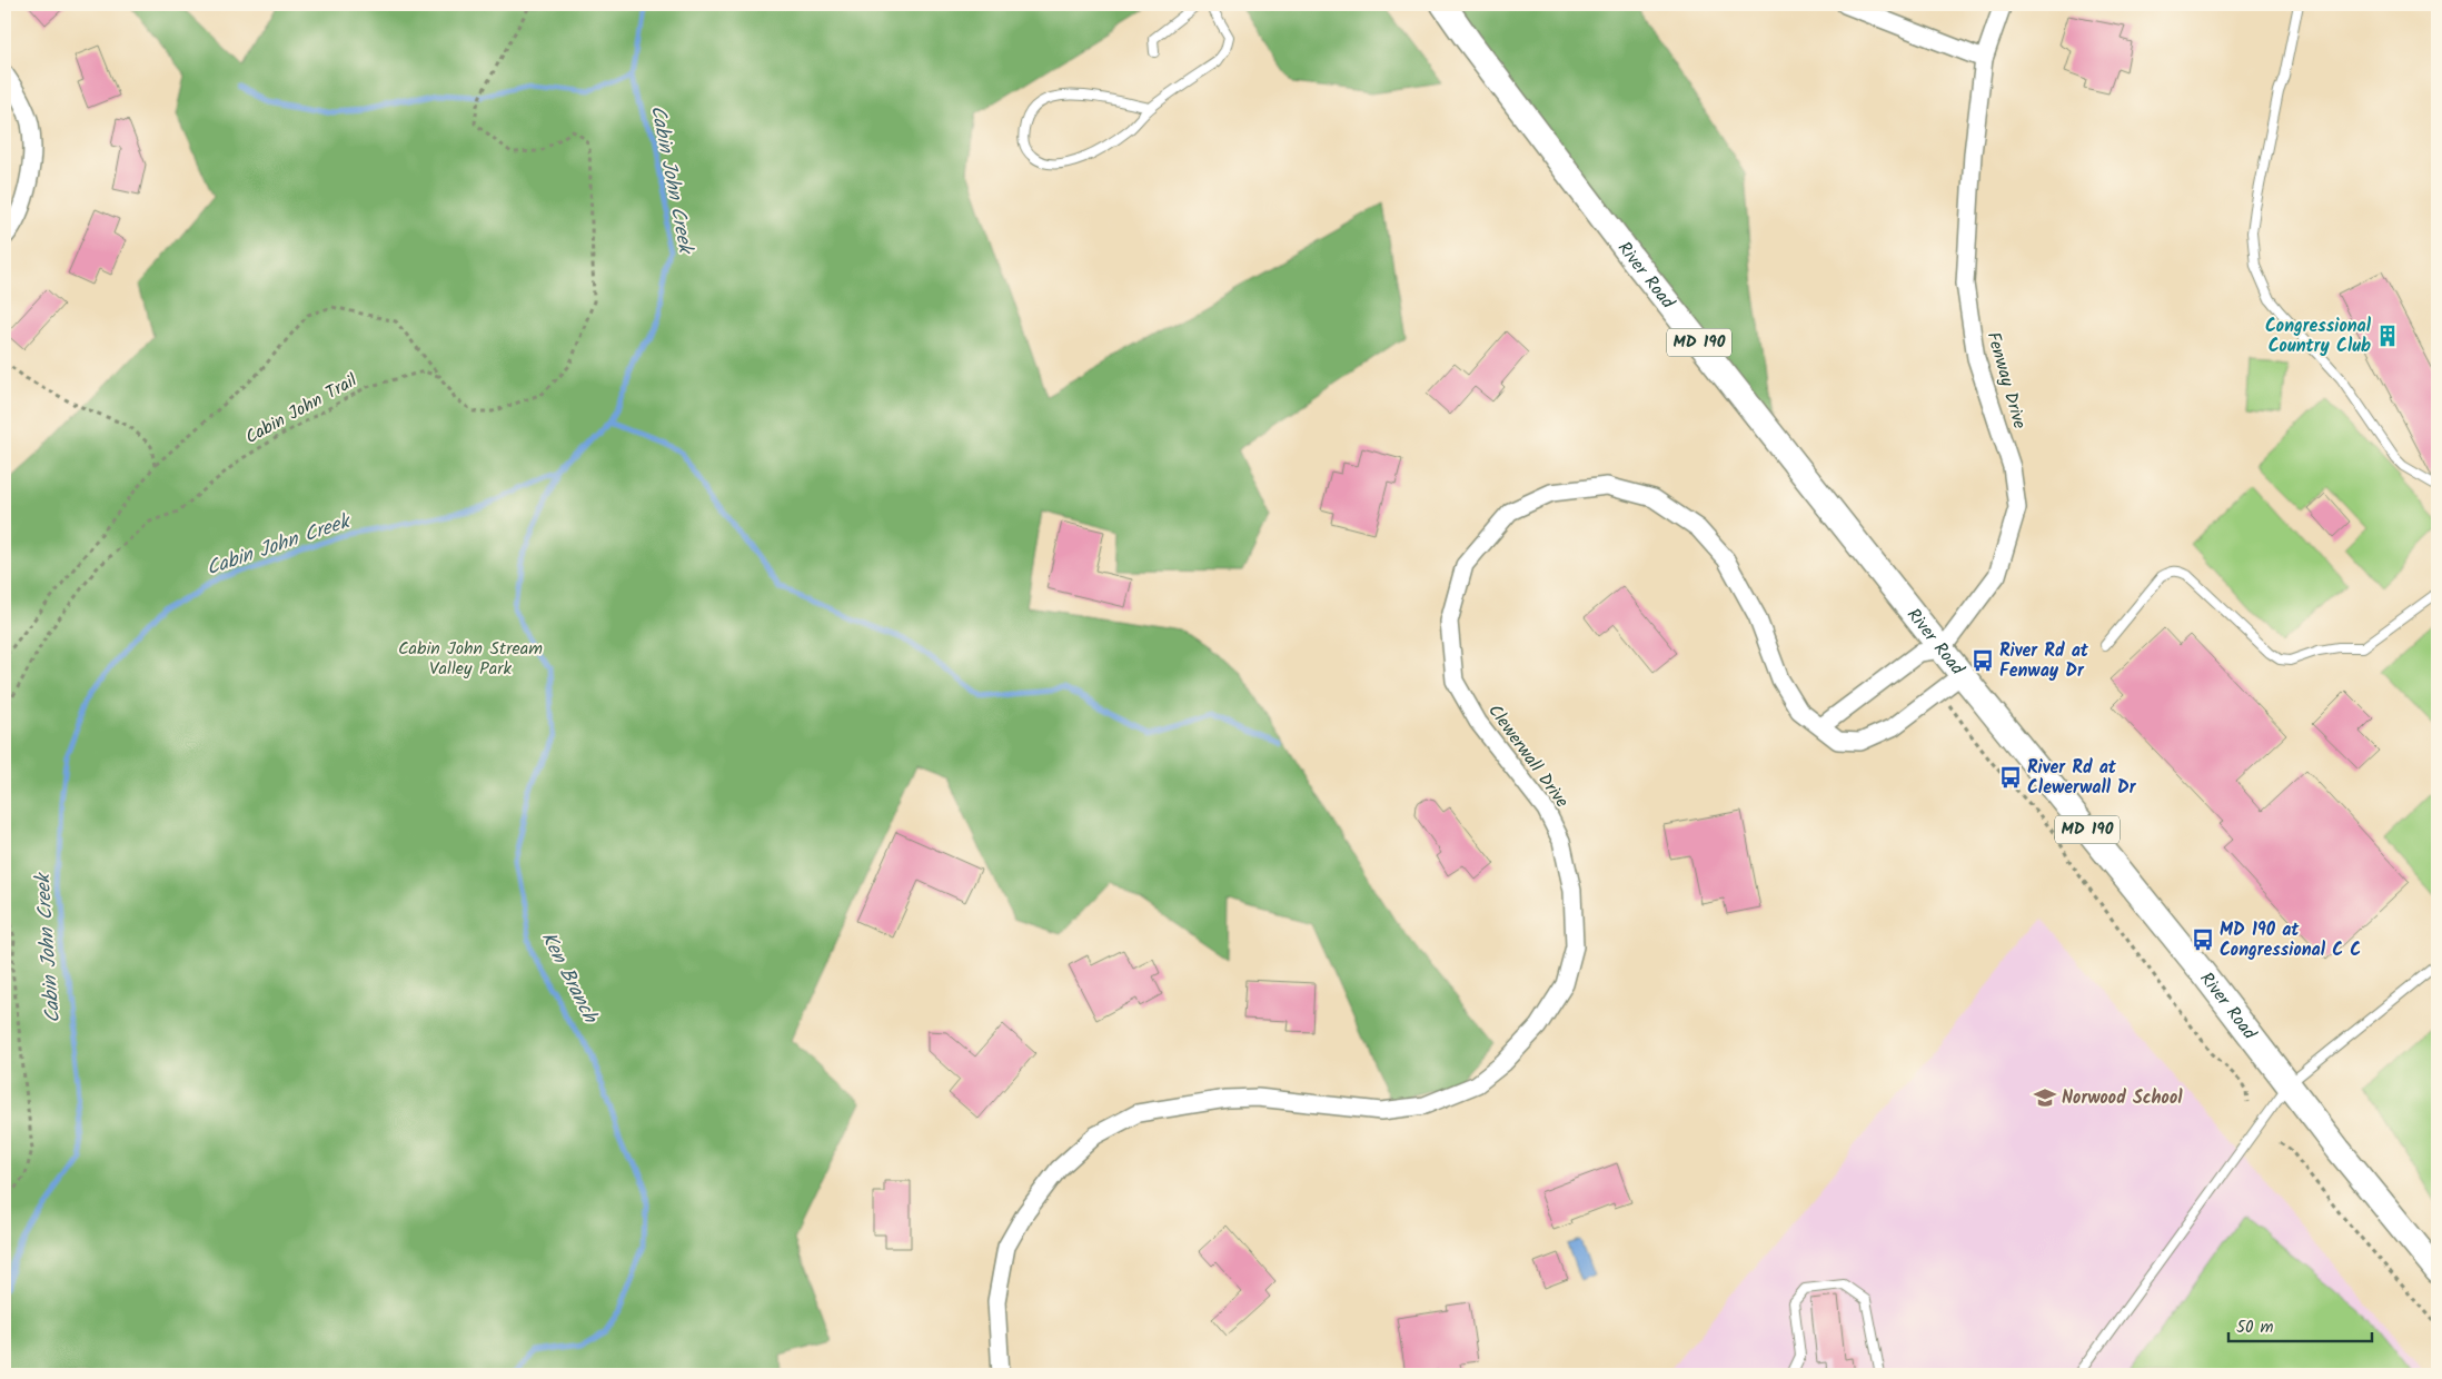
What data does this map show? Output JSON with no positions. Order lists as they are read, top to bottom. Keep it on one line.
{"streets":{"main road":["River Road","MD 190"],"street":["Fenway Drive","Clewerwall Drive"],"path":["Cabin John Trail"]},"crossings":[["River Road","Fenway Drive"],["River Road","Clewerwall Drive"]],"water":["Cabin John Creek","Ken Branch"],"parks":["Cabin John Stream Valley Park"],"places":{"building":["Congressional Country Club"],"bus stop":["River Rd at Fenway Dr","River Rd at Clewerwall Dr","MD 190 at Congressional C C"],"school or university":["Norwood School"]},"scale_bar":"50 m"}
